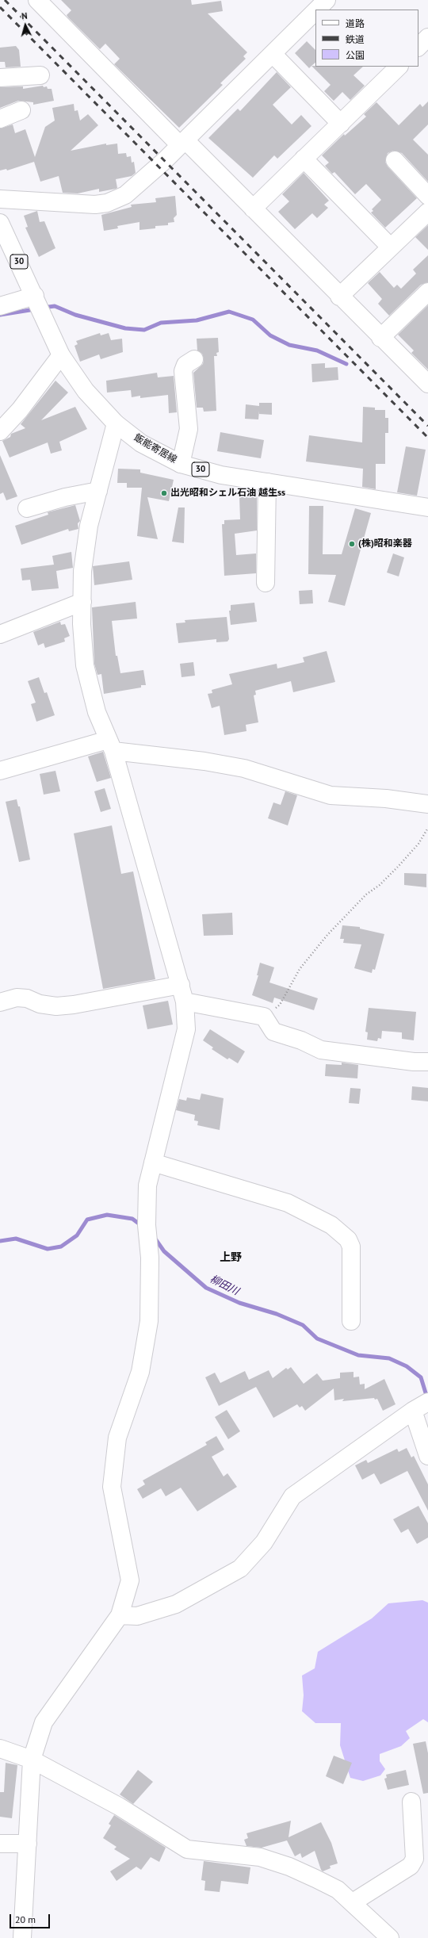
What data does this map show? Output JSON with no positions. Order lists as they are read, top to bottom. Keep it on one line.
{"streets":{"street":["30","飯能寄居線"]},"districts":["上野"],"water":["柳田川"],"places":["出光昭和シェル石油 越生ss","(株)昭和楽器"],"legend":["道路","鉄道","公園"],"scale_bar":"20 m","north":"top"}
